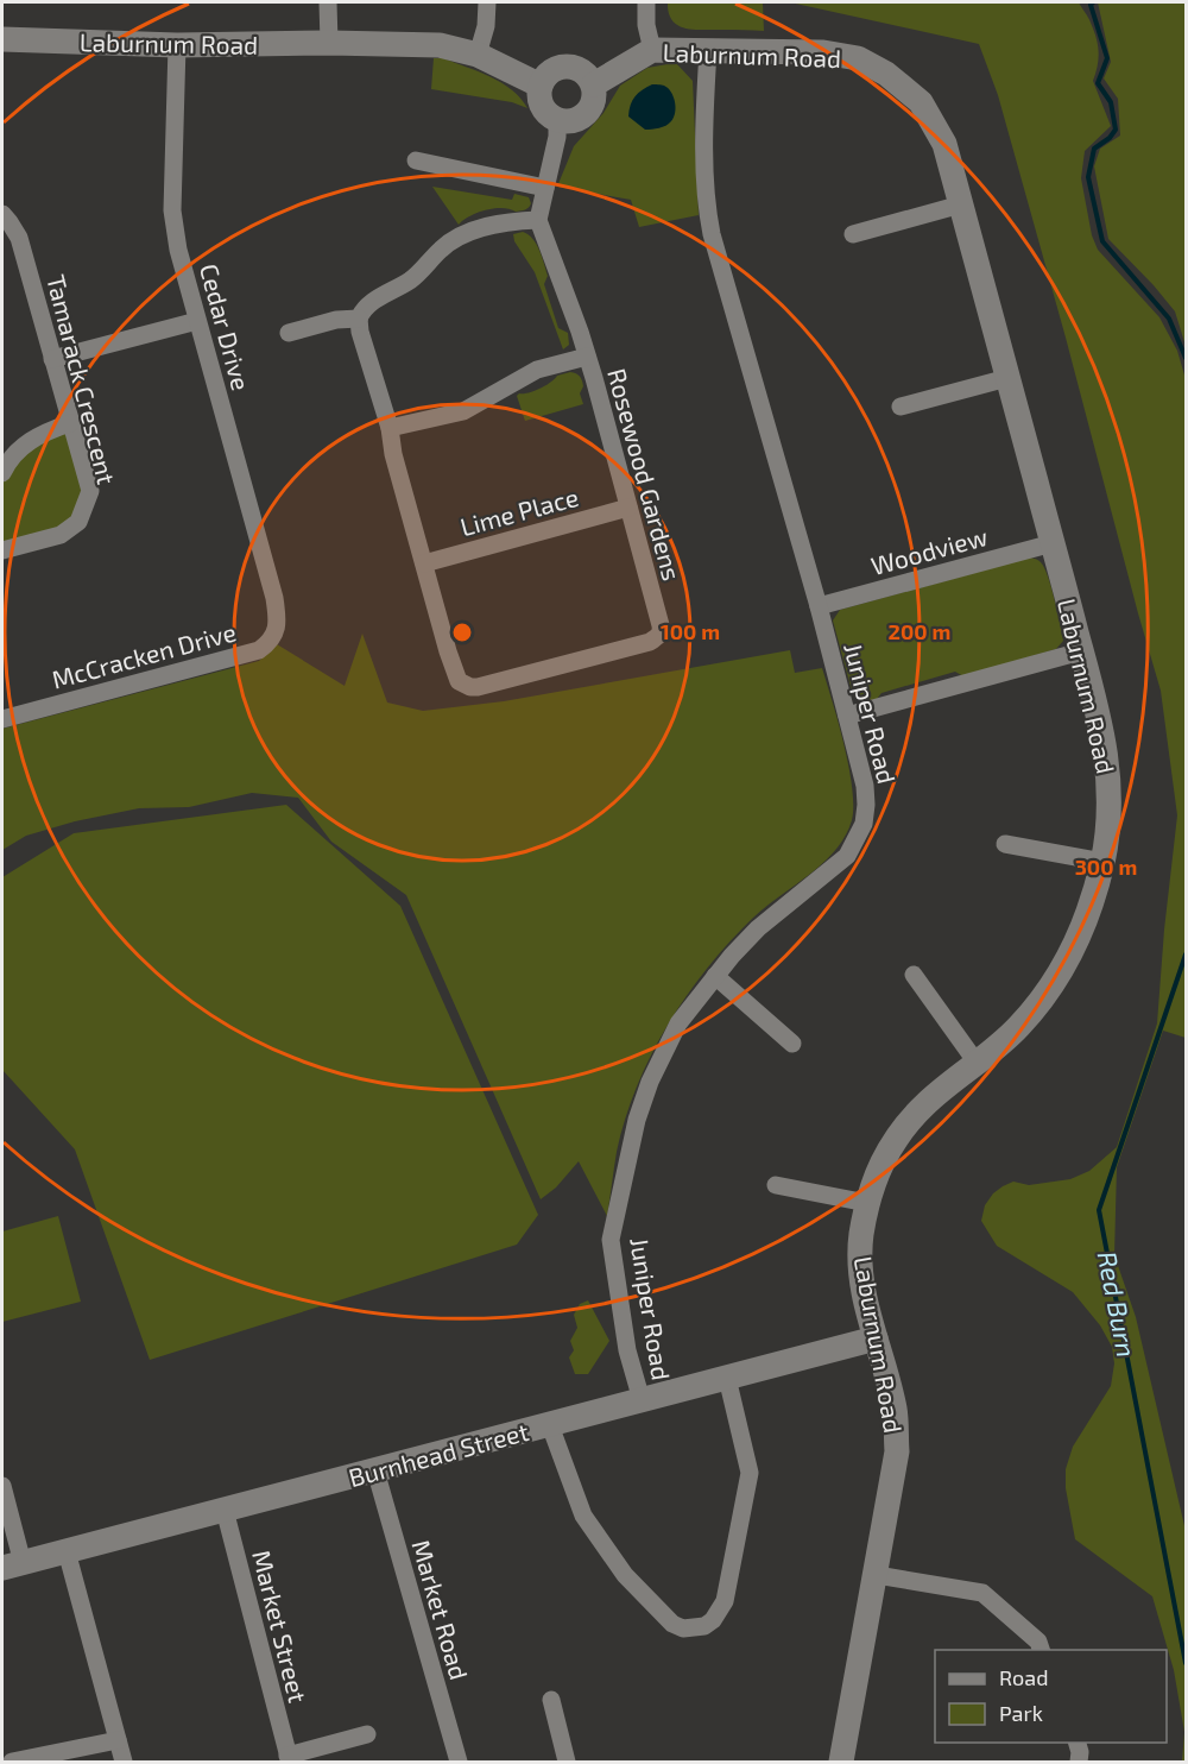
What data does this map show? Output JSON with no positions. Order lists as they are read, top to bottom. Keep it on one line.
{"streets":{"street":["Laburnum Road","Cedar Drive","Tamarack Crescent","Rosewood Gardens","Lime Place","Woodview","McCracken Drive","Juniper Road","Burnhead Street","Market Road","Market Street"]},"crossings":[["Laburnum Road","Cedar Drive"],["Laburnum Road","Woodview"],["Laburnum Road","Juniper Road"],["Laburnum Road","Burnhead Street"],["Cedar Drive","McCracken Drive"],["Rosewood Gardens","Lime Place"],["Woodview","Juniper Road"],["Juniper Road","Burnhead Street"],["Burnhead Street","Market Road"],["Burnhead Street","Market Street"]],"water":["Red Burn"],"legend":["Road","Park"],"rings":["100 m","200 m","300 m"]}
